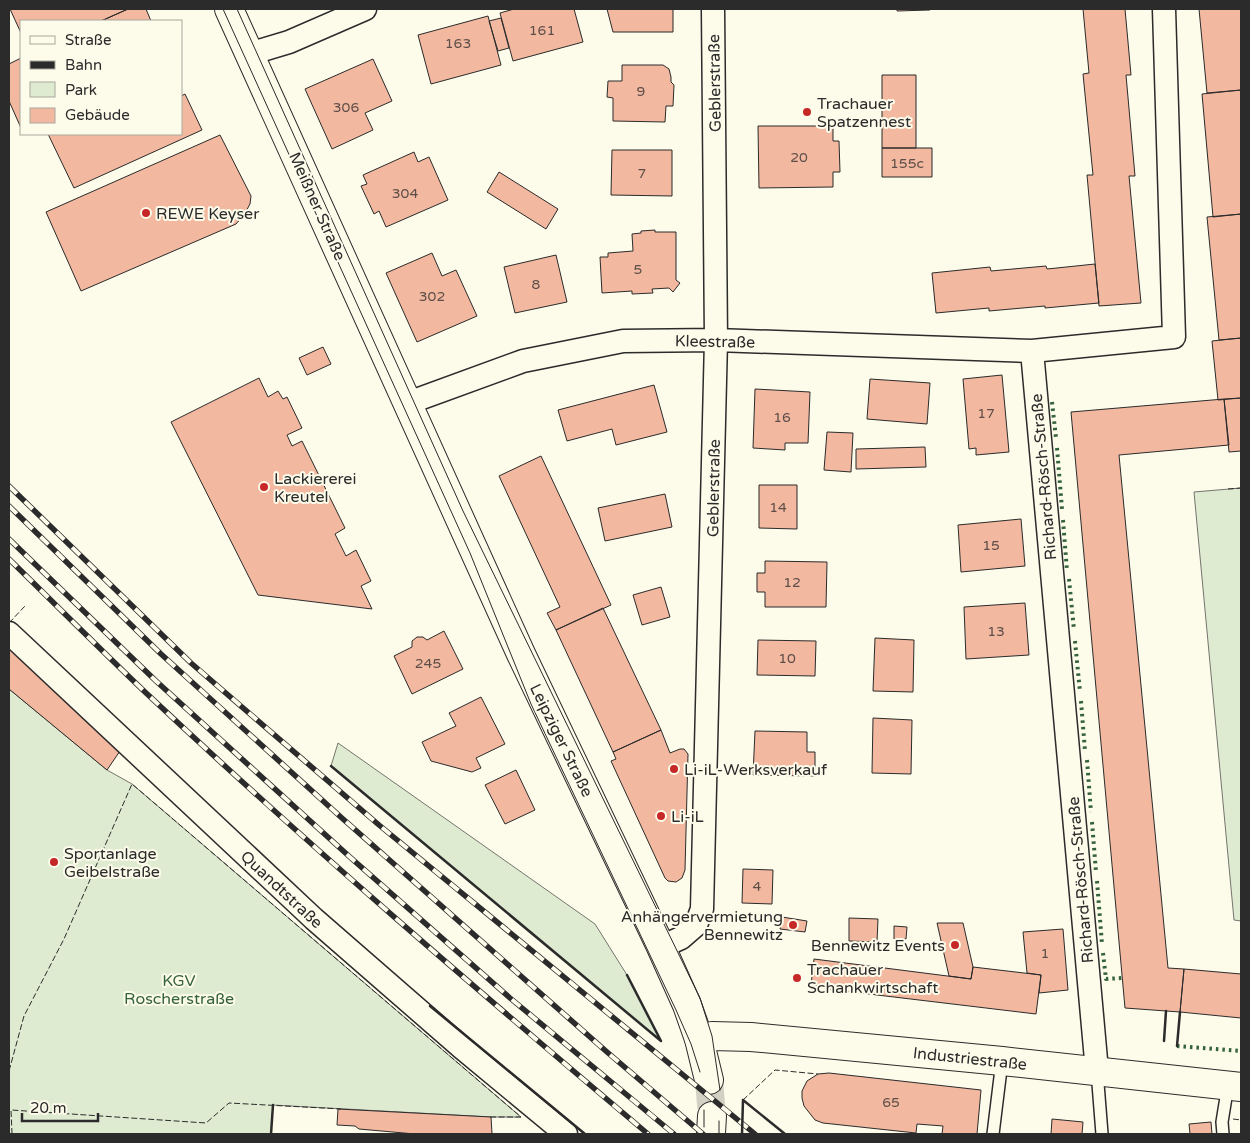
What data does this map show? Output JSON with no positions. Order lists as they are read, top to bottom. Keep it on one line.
{"streets":{"main road":["Meißner Straße","Leipziger Straße","Industriestraße"],"street":["Geblerstraße","Kleestraße","Richard-Rösch-Straße","Quandtstraße"]},"crossings":[["Geblerstraße","Kleestraße"],["Geblerstraße","Leipziger Straße"],["Meißner Straße","Kleestraße"],["Meißner Straße","Leipziger Straße"],["Kleestraße","Richard-Rösch-Straße"],["Kleestraße","Leipziger Straße"],["Richard-Rösch-Straße","Industriestraße"],["Leipziger Straße","Industriestraße"]],"parks":["KGV Roscherstraße"],"places":["Trachauer Spatzennest","REWE Keyser","Lackiererei Kreutel","Li-iL-Werksverkauf","Li-iL","Sportanlage Geibelstraße","Anhängervermietung Bennewitz","Bennewitz Events","Trachauer Schankwirtschaft"],"house_numbers":["161","163","9","306","20","155c","7","304","5","8","302","17","16","14","15","12","13","10","245","4","1","65"],"legend":["Straße","Bahn","Park","Gebäude"],"scale_bar":"20 m"}
